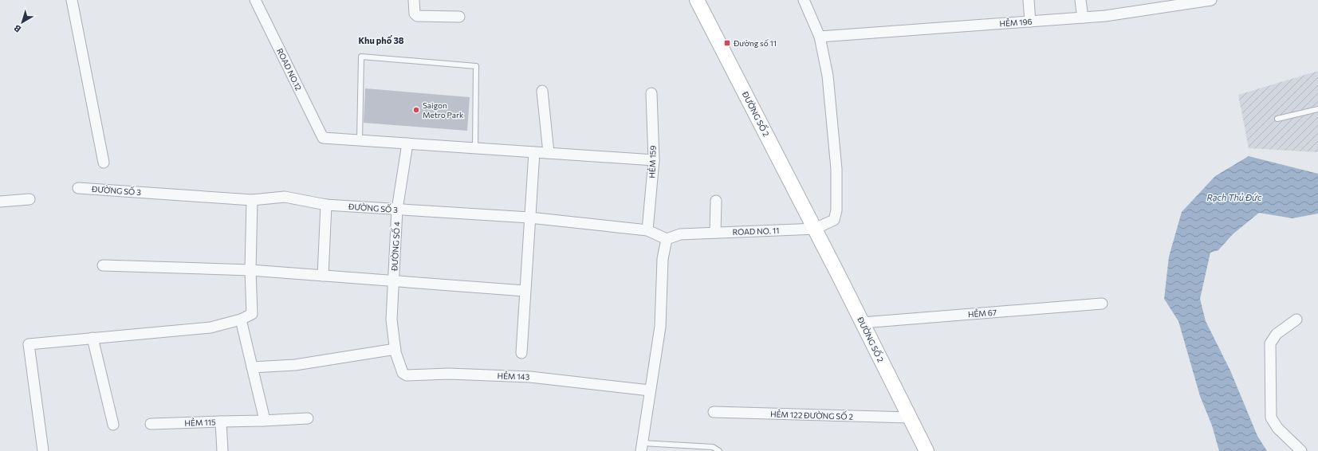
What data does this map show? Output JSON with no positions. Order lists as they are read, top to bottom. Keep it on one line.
{"streets":{"street":["HẺM 196","ROAD NO.12","ĐƯỜNG SỐ 2","HẺM 159","ĐƯỜNG SỐ 3","ROAD NO. 11","ĐƯỜNG SỐ 4","HẺM 67","HẺM 143","HẺM 122 ĐƯỜNG SỐ 2","HẺM 115"]},"crossings":[["HẺM 196","ROAD NO. 11"],["ĐƯỜNG SỐ 2","ROAD NO. 11"],["ĐƯỜNG SỐ 2","HẺM 67"],["ĐƯỜNG SỐ 2","HẺM 122 ĐƯỜNG SỐ 2"],["HẺM 159","ĐƯỜNG SỐ 3"],["ĐƯỜNG SỐ 3","ROAD NO. 11"],["ĐƯỜNG SỐ 3","ĐƯỜNG SỐ 4"],["ĐƯỜNG SỐ 4","HẺM 143"]],"districts":["Khu phố 38"],"water":["Rạch Thủ Đức"],"places":{"transit":["Đường số 11"],"other":["Saigon Metro Park"]},"north":"bottom left"}
